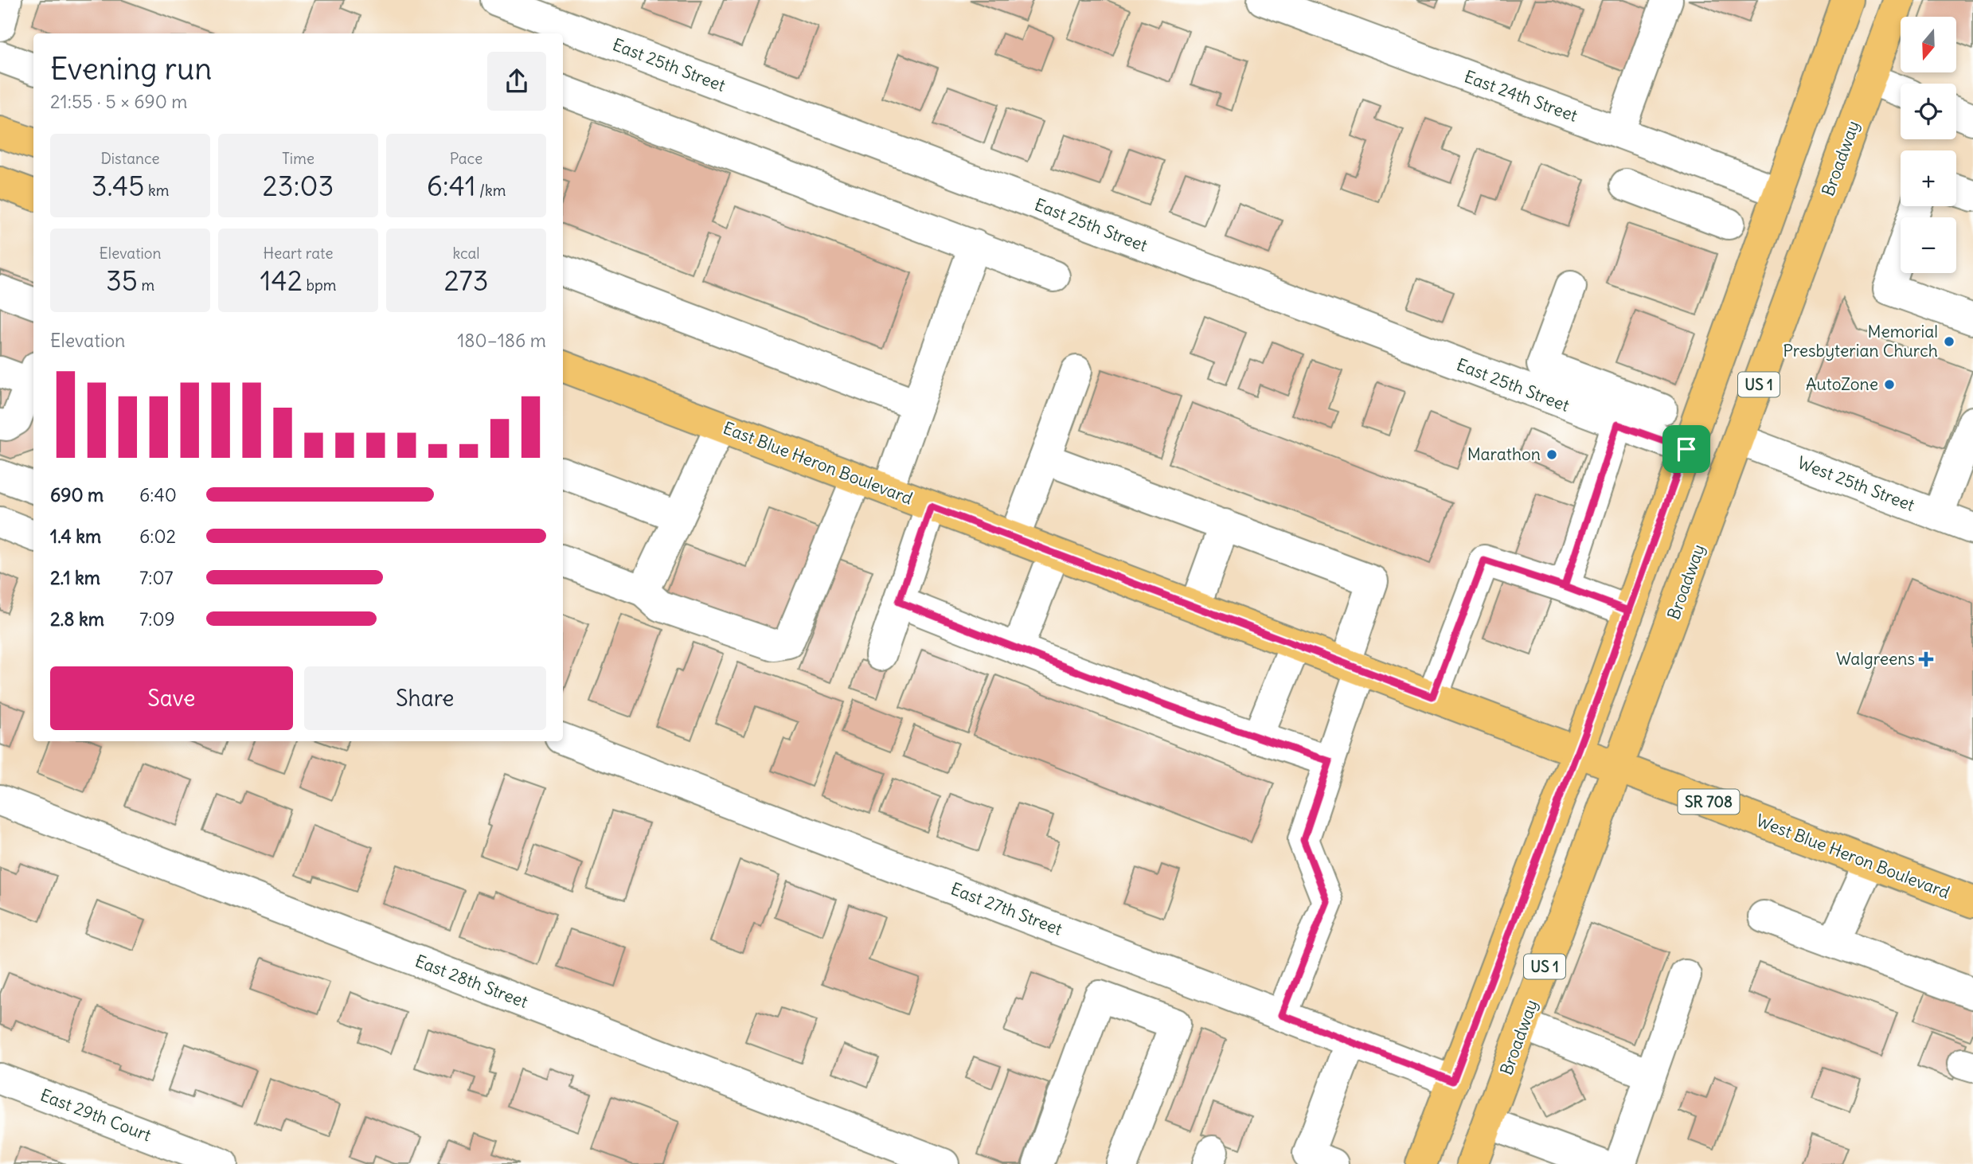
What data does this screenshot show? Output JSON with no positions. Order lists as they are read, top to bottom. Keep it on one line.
{"streets":{"main road":["Broadway","US 1","East Blue Heron Boulevard","SR 708","West Blue Heron Boulevard"],"street":["East 25th Street","East 24th Street","West 25th Street","East 27th Street","East 28th Street","East 29th Court"]},"crossings":[["East 25th Street","US 1"],["East 24th Street","US 1"],["Broadway","West 25th Street"],["Broadway","West Blue Heron Boulevard"],["US 1","East Blue Heron Boulevard"],["US 1","West Blue Heron Boulevard"],["US 1","East 27th Street"],["East Blue Heron Boulevard","West Blue Heron Boulevard"]],"places":{"other":["Memorial Presbyterian Church","AutoZone","Marathon"],"health":["Walgreens"]},"north":"bottom","page":{"map_buttons":["+","−"],"heading":["Evening run","21:55 · 5 × 690 m"],"stats":[["Distance","3.45 km"],["Time","23:03"],["Pace","6:41 /km"],["Elevation","35 m"],["Heart rate","142 bpm"],["kcal","273"]],"chart":["Elevation","180–186 m"],"list":[{"name":"690 m","note":"6:40"},{"name":"1.4 km","note":"6:02"},{"name":"2.1 km","note":"7:07"},{"name":"2.8 km","note":"7:09"}],"buttons":["Save","Share"]}}
